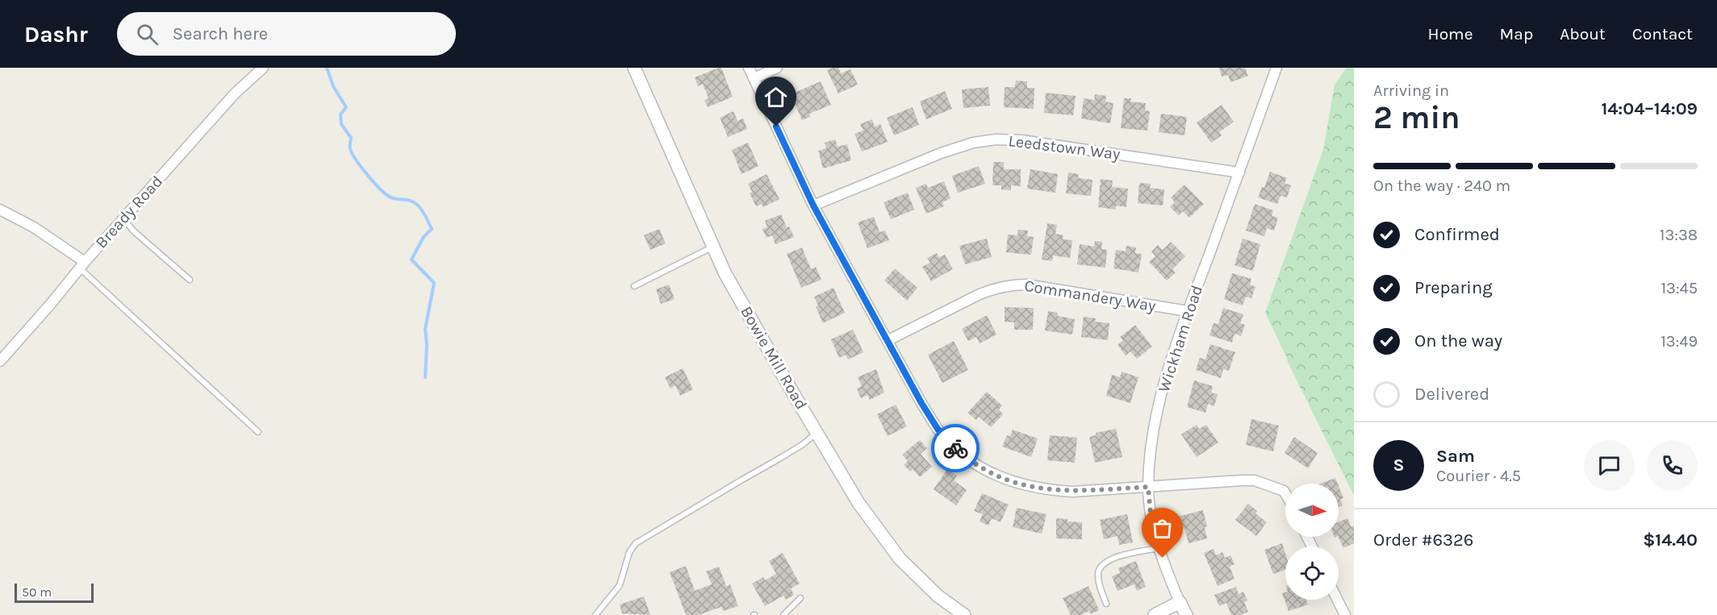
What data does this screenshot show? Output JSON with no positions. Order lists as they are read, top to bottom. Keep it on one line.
{"streets":{"street":["Leedstown Way","Bready Road","Commandery Way","Wickham Road","Bowie Mill Road"]},"crossings":[["Leedstown Way","Wickham Road"],["Commandery Way","Wickham Road"]],"scale_bar":"50 m","north":"right","page":{"header":"Dashr","search":"Search here","nav":["Home","Map","About","Contact"],"heading":["2 min","Arriving in","14:04–14:09"],"panel":["Sam","Courier · 4.5","Order #6326","$14.40"],"bar":"On the way · 240 m","list":[["Confirmed","13:38"],["Preparing","13:45"],["On the way","13:49"],"Delivered"],"round":"S","scale":"50 m"}}
